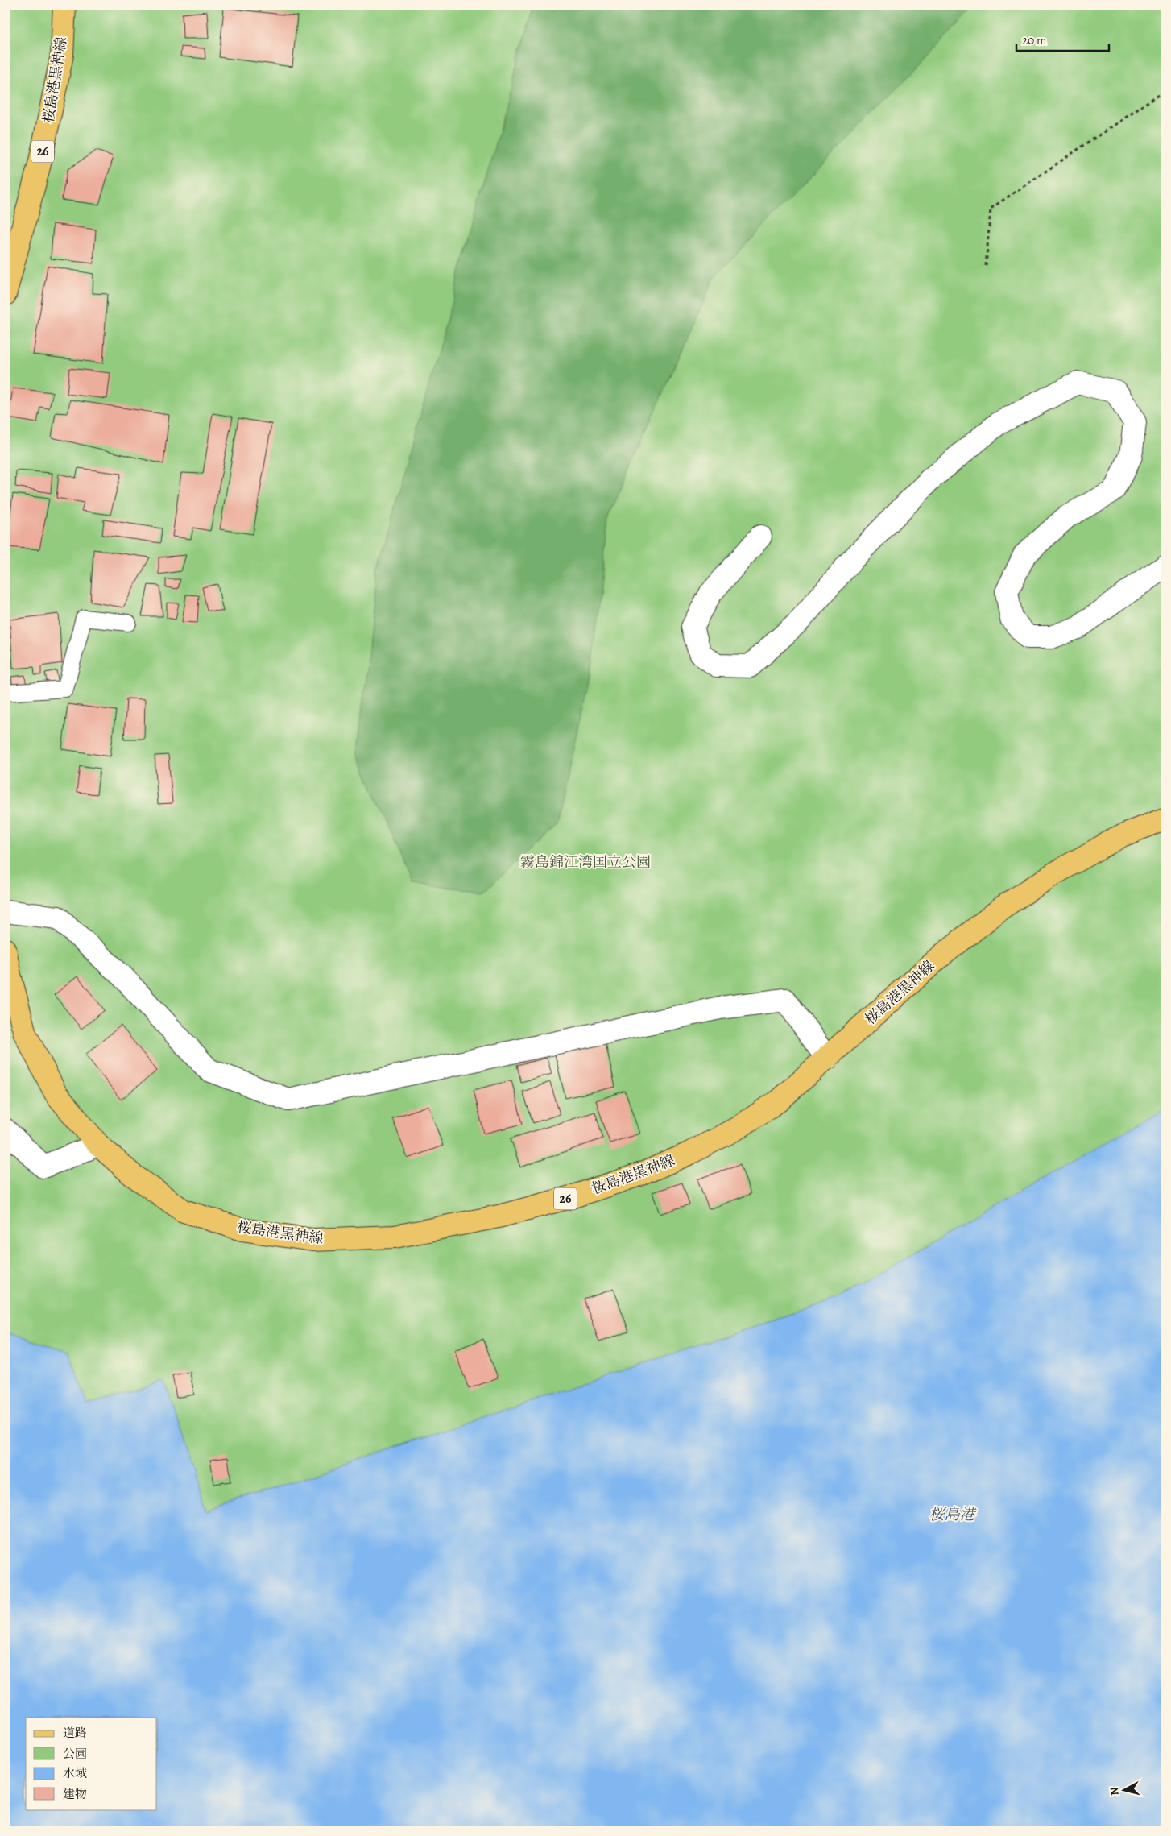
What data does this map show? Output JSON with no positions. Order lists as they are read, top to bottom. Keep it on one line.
{"streets":{"main road":["桜島港黒神線","26"]},"water":["桜島港"],"parks":["霧島錦江湾国立公園"],"legend":["道路","公園","水域","建物"],"scale_bar":"20 m","north":"left"}
